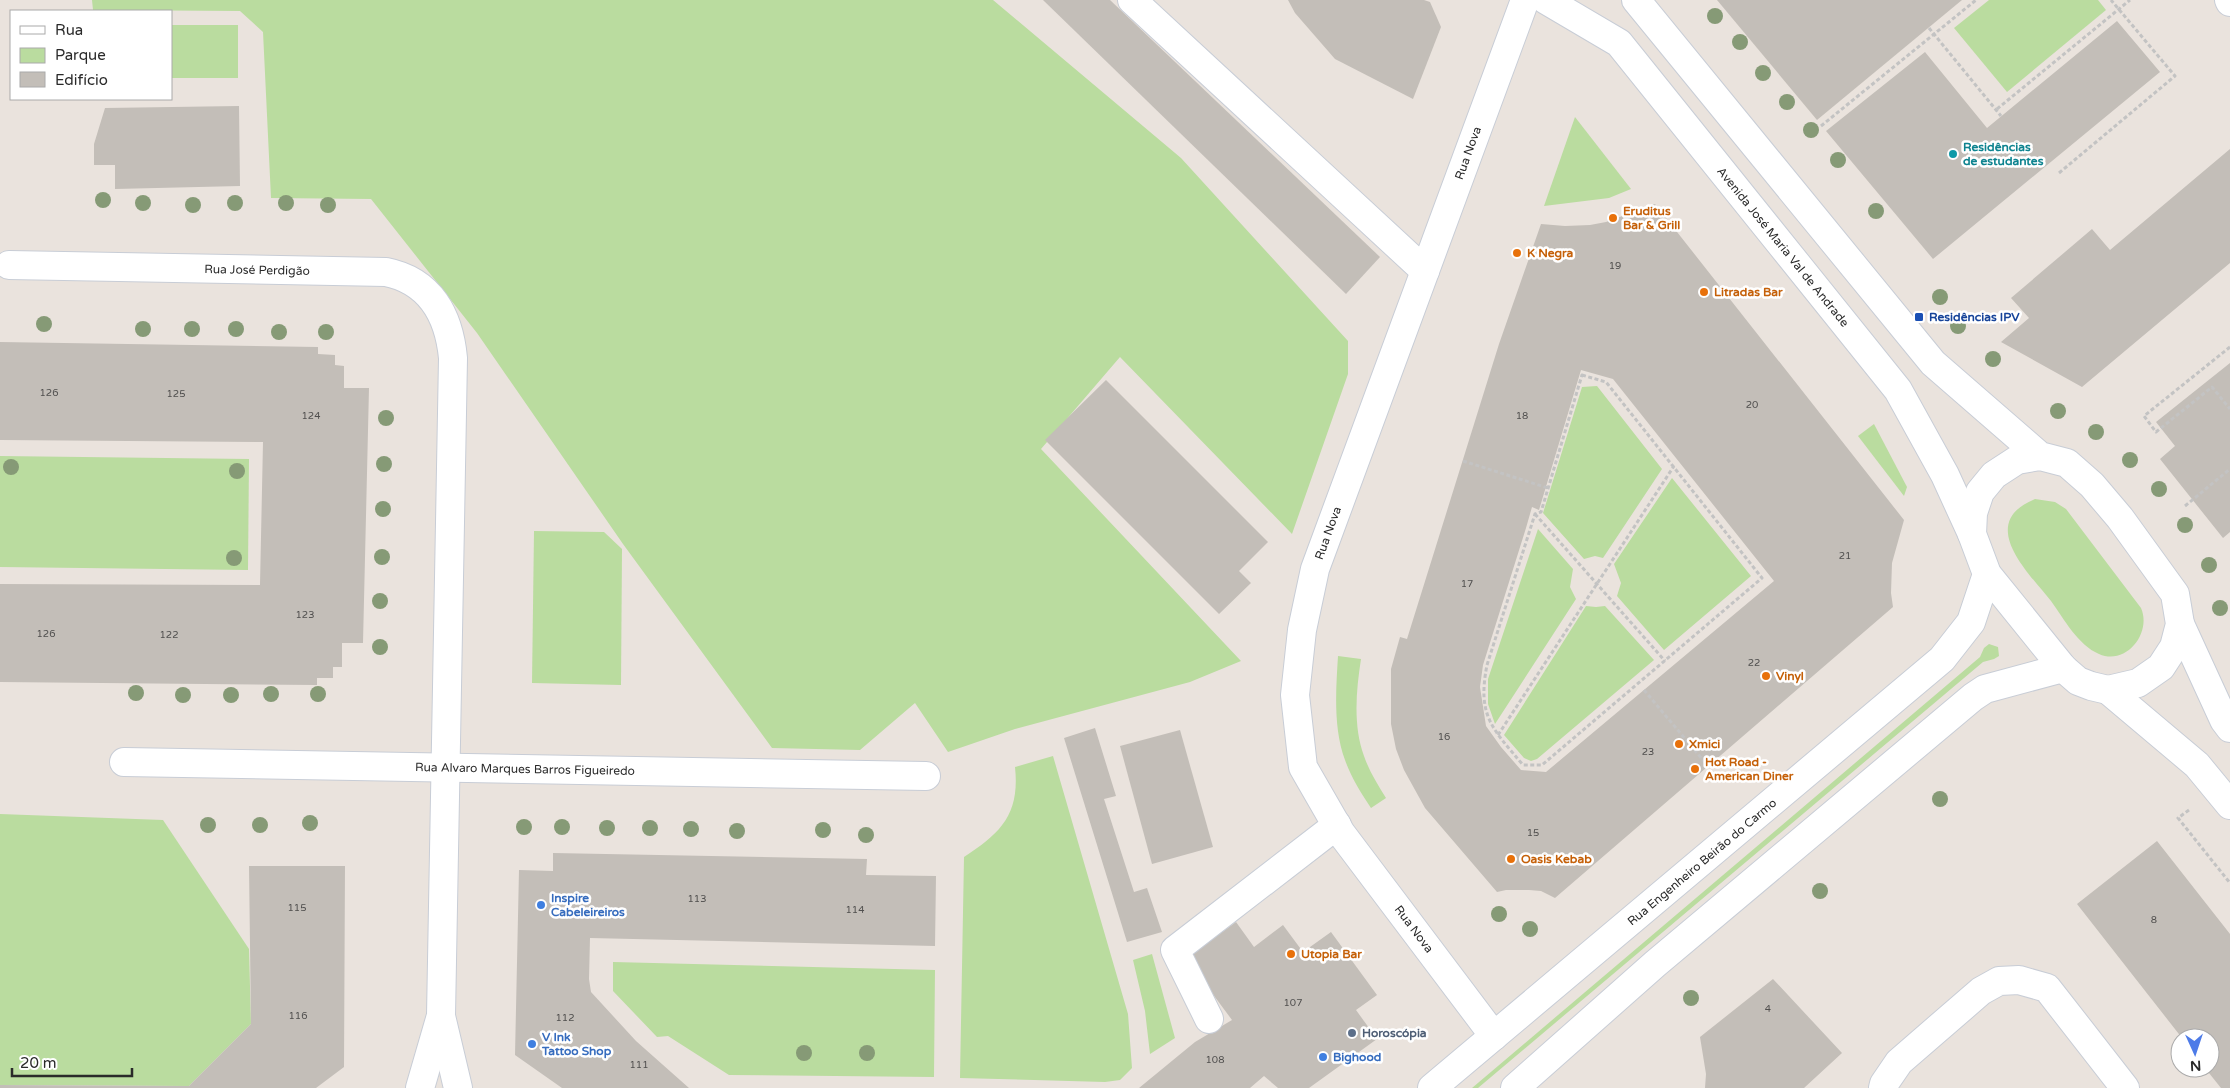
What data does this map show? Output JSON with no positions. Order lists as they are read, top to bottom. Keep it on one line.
{"streets":{"street":["Rua Nova","Avenida José Maria Val de Andrade","Rua José Perdigão","Rua Alvaro Marques Barros Figueiredo","Rua Engenheiro Beirão do Carmo"]},"crossings":[["Rua Nova","Rua Engenheiro Beirão do Carmo"],["Avenida José Maria Val de Andrade","Rua Engenheiro Beirão do Carmo"],["Rua José Perdigão","Rua Alvaro Marques Barros Figueiredo"]],"places":{"other":["Residências de estudantes","Eruditus Bar & Grill","K Negra","Litradas Bar","Vinyl","Xmici","Hot Road - American Diner","Oasis Kebab","Inspire Cabeleireiros","Utopia Bar","Horoscópia","V Ink Tattoo Shop","Bighood"],"transit":["Residências IPV"]},"house_numbers":["19","126","125","20","124","18","21","17","123","126","122","22","16","23","15","113","115","114","8","107","4","116","112","108","111"],"legend":["Rua","Parque","Edifício"],"scale_bar":"20 m","north":"bottom"}
